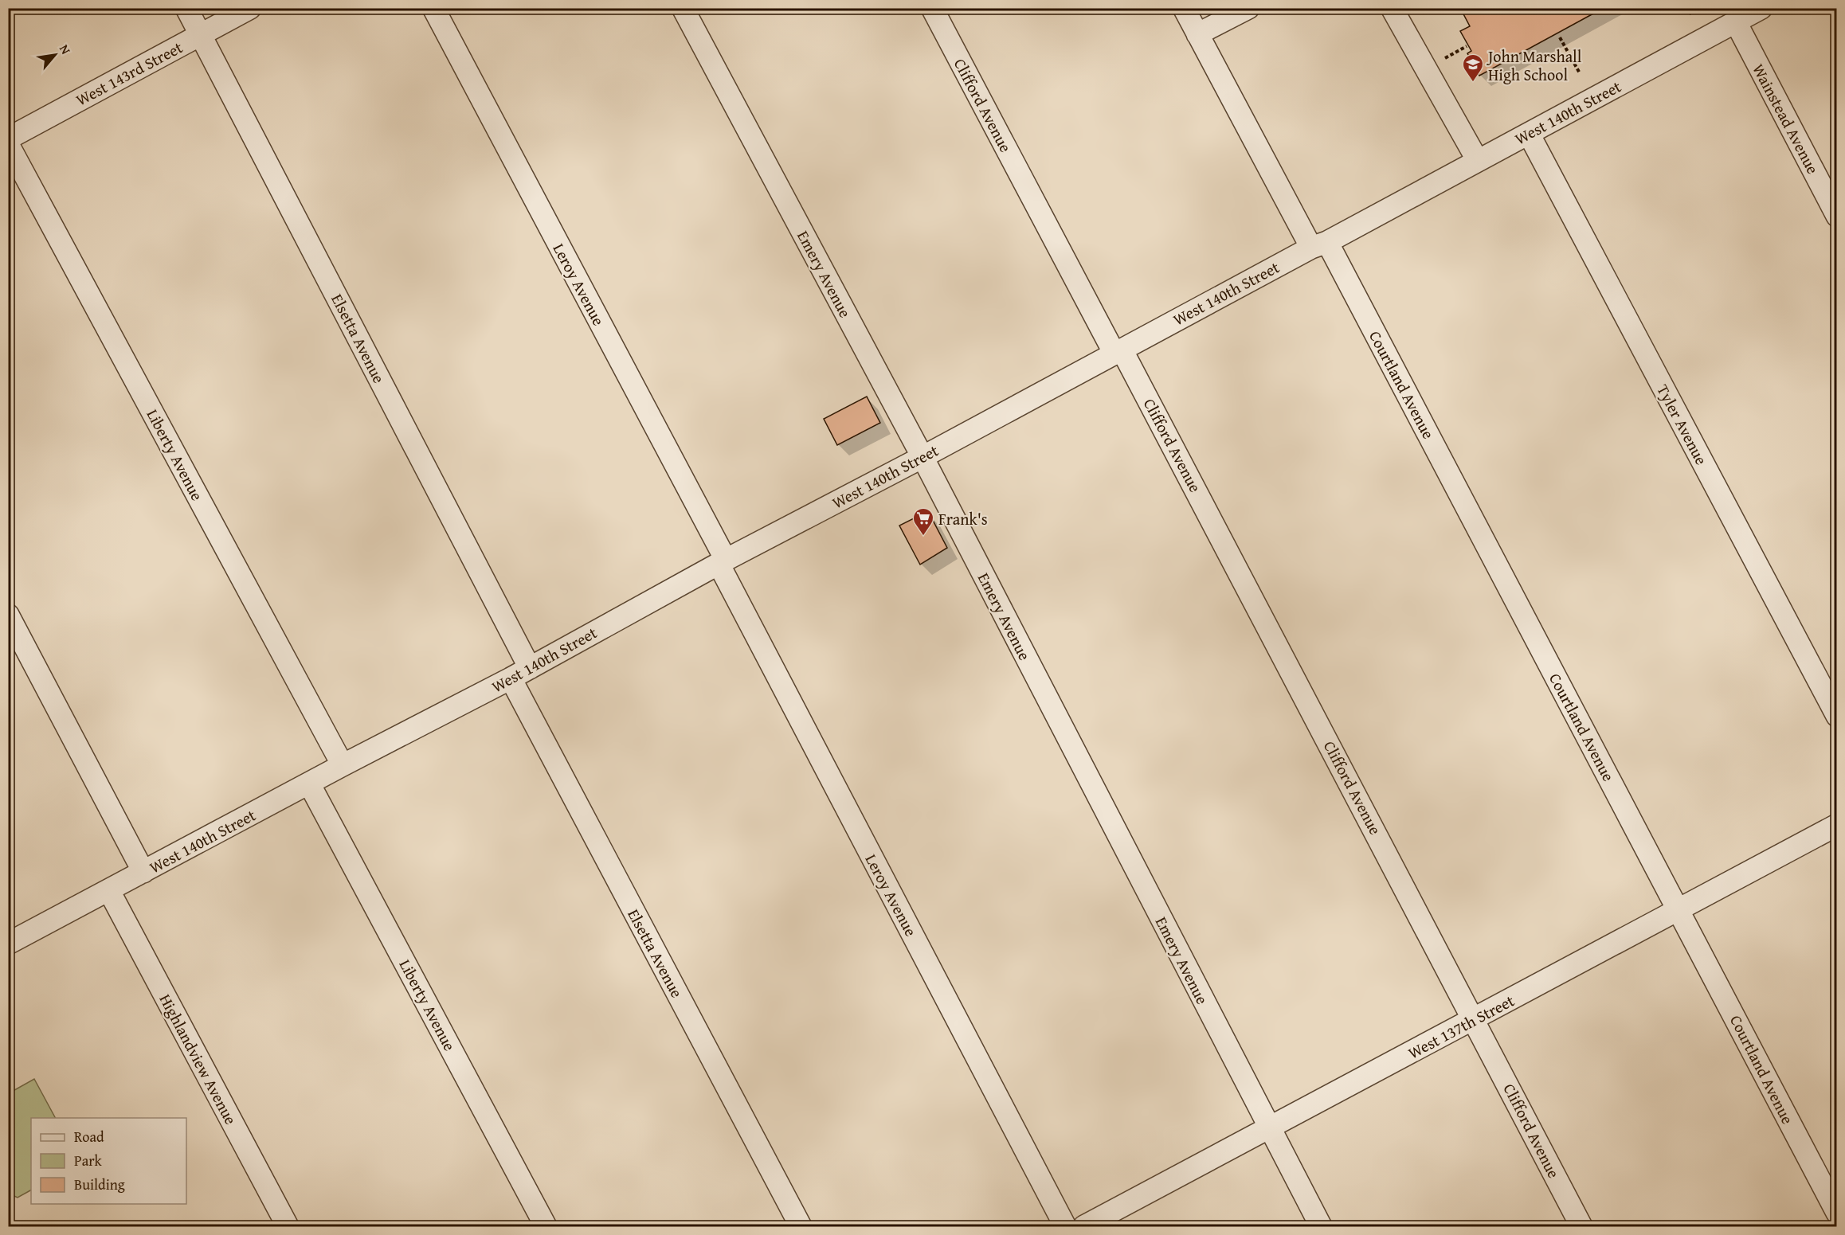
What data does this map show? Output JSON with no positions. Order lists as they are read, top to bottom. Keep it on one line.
{"streets":{"street":["West 143rd Street","Clifford Avenue","West 140th Street","Wainstead Avenue","Emery Avenue","Leroy Avenue","Elsetta Avenue","Courtland Avenue","Tyler Avenue","Liberty Avenue","West 137th Street","Highlandview Avenue"]},"crossings":[["West 143rd Street","Elsetta Avenue"],["Clifford Avenue","West 140th Street"],["Clifford Avenue","West 137th Street"],["West 140th Street","Wainstead Avenue"],["West 140th Street","Emery Avenue"],["West 140th Street","Leroy Avenue"],["West 140th Street","Elsetta Avenue"],["West 140th Street","Courtland Avenue"],["West 140th Street","Tyler Avenue"],["West 140th Street","Liberty Avenue"],["West 140th Street","Highlandview Avenue"],["Emery Avenue","West 137th Street"],["Courtland Avenue","West 137th Street"]],"places":{"school or university":["John Marshall High School"],"supermarket":["Frank's"]},"legend":["Road","Park","Building"],"north":"top right"}
